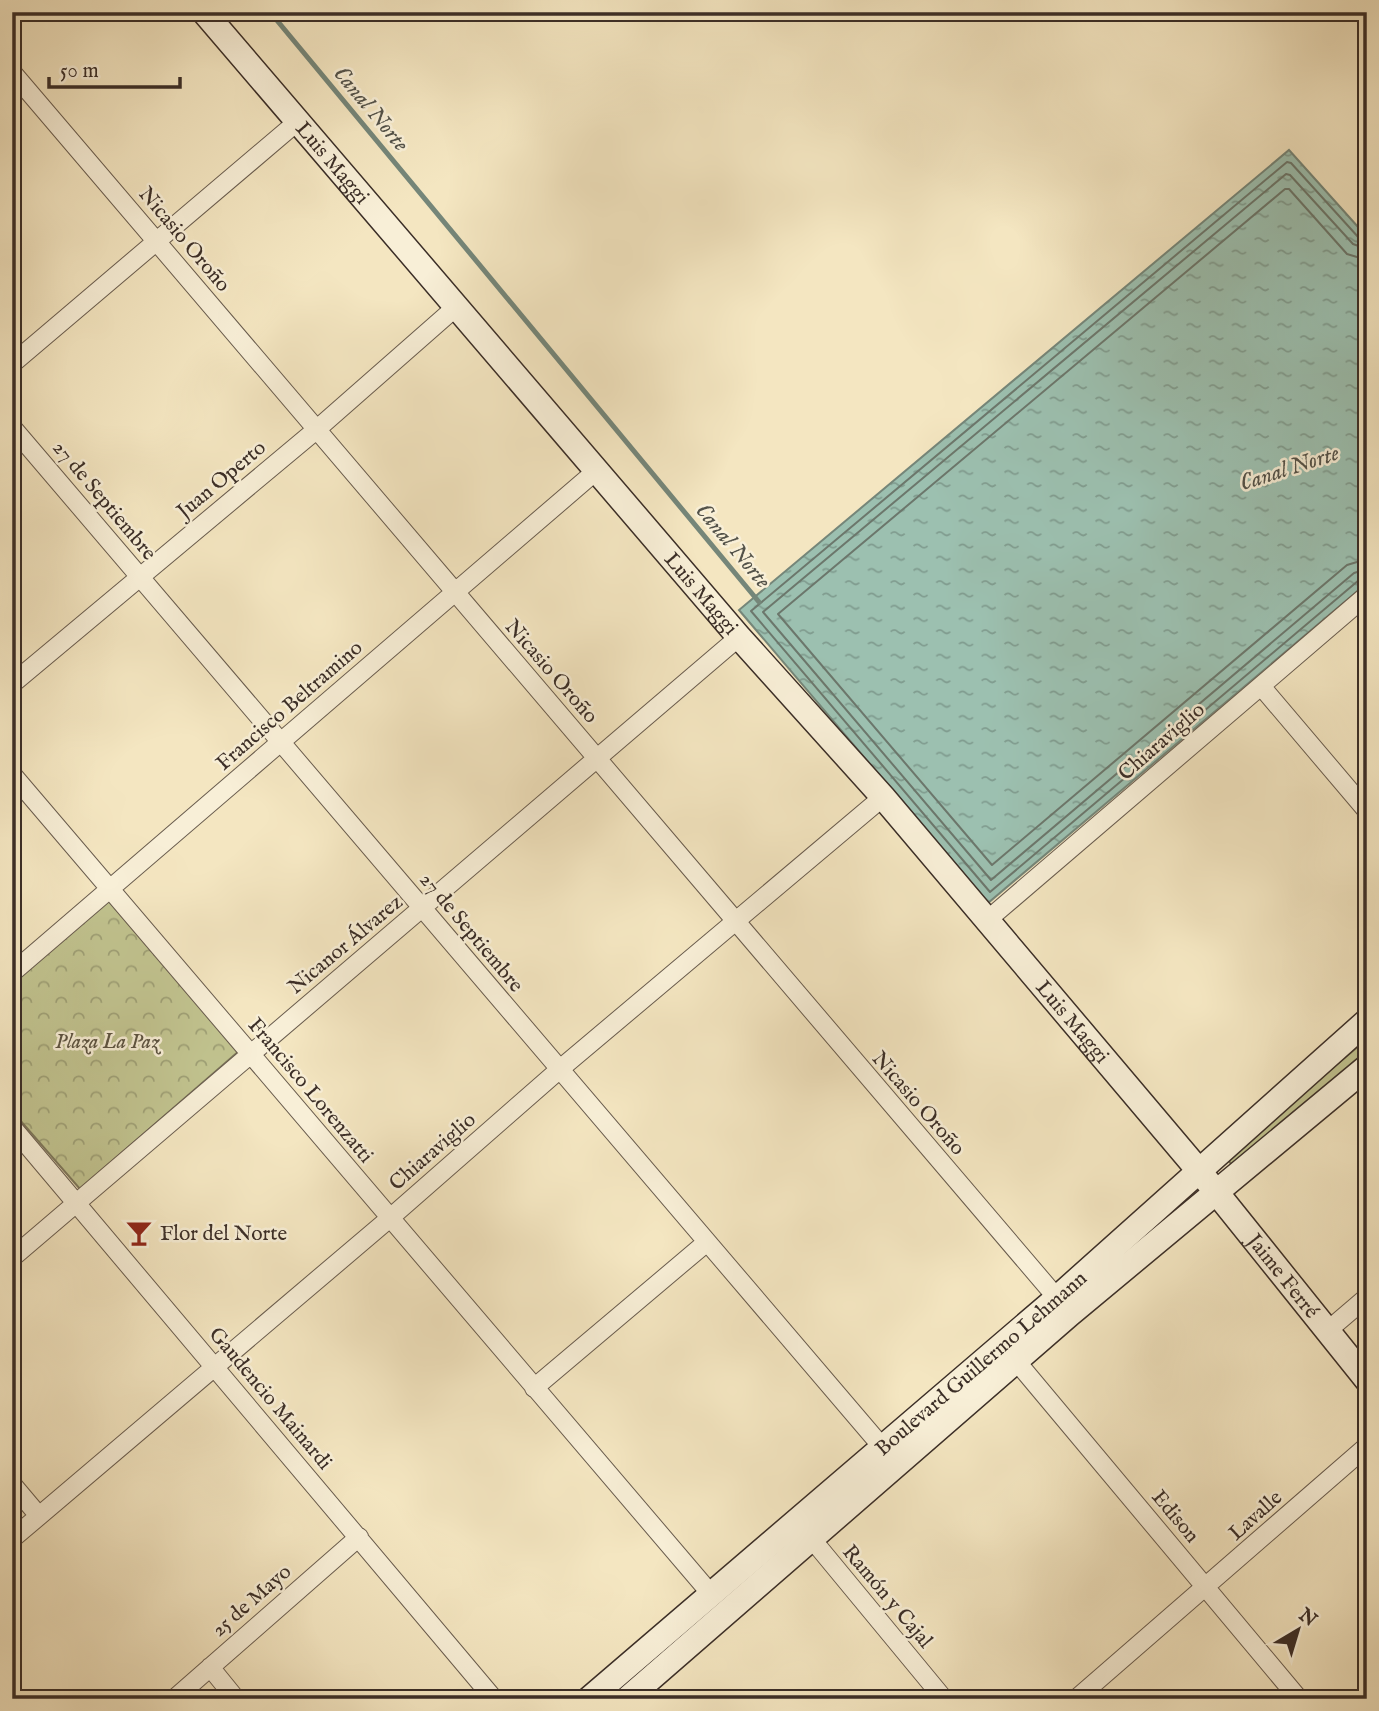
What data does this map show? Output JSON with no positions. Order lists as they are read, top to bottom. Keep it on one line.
{"streets":{"main road":["Luis Maggi","Jaime Ferré","Boulevard Guillermo Lehmann"],"street":["Nicasio Oroño","Juan Operto","27 de Septiembre","Francisco Beltramino","Chiaraviglio","Nicanor Álvarez","Francisco Lorenzatti","Gaudencio Mainardi","Lavalle","Edison","Ramón y Cajal","25 de Mayo"]},"crossings":[["Luis Maggi","Juan Operto"],["Luis Maggi","Francisco Beltramino"],["Luis Maggi","Chiaraviglio"],["Luis Maggi","Nicanor Álvarez"],["Luis Maggi","Jaime Ferré"],["Luis Maggi","Boulevard Guillermo Lehmann"],["Nicasio Oroño","Juan Operto"],["Nicasio Oroño","Francisco Beltramino"],["Nicasio Oroño","Chiaraviglio"],["Nicasio Oroño","Nicanor Álvarez"],["Nicasio Oroño","Boulevard Guillermo Lehmann"],["Juan Operto","27 de Septiembre"],["27 de Septiembre","Francisco Beltramino"],["27 de Septiembre","Chiaraviglio"],["27 de Septiembre","Nicanor Álvarez"],["27 de Septiembre","Boulevard Guillermo Lehmann"],["Francisco Beltramino","Francisco Lorenzatti"],["Chiaraviglio","Francisco Lorenzatti"],["Chiaraviglio","Gaudencio Mainardi"],["Nicanor Álvarez","Francisco Lorenzatti"],["Nicanor Álvarez","Gaudencio Mainardi"],["Francisco Lorenzatti","Boulevard Guillermo Lehmann"],["Jaime Ferré","Boulevard Guillermo Lehmann"],["Boulevard Guillermo Lehmann","Edison"],["Boulevard Guillermo Lehmann","Ramón y Cajal"],["Gaudencio Mainardi","25 de Mayo"],["Lavalle","Edison"]],"water":["Canal Norte"],"parks":["Plaza La Paz"],"places":{"bar":["Flor del Norte"]},"scale_bar":"50 m","north":"top right"}
